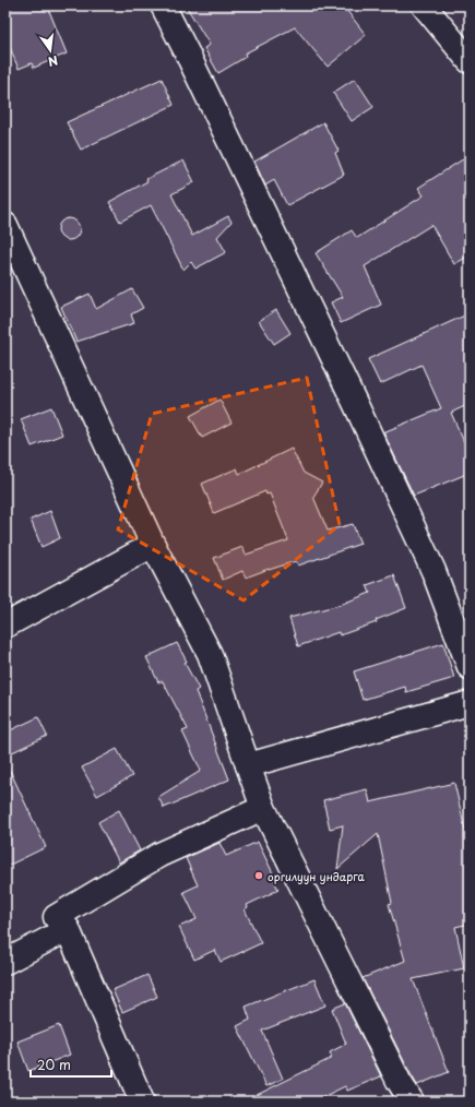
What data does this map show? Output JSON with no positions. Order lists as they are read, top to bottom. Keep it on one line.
{"places":["оргилуун ундарга"],"scale_bar":"20 m","north":"bottom"}
